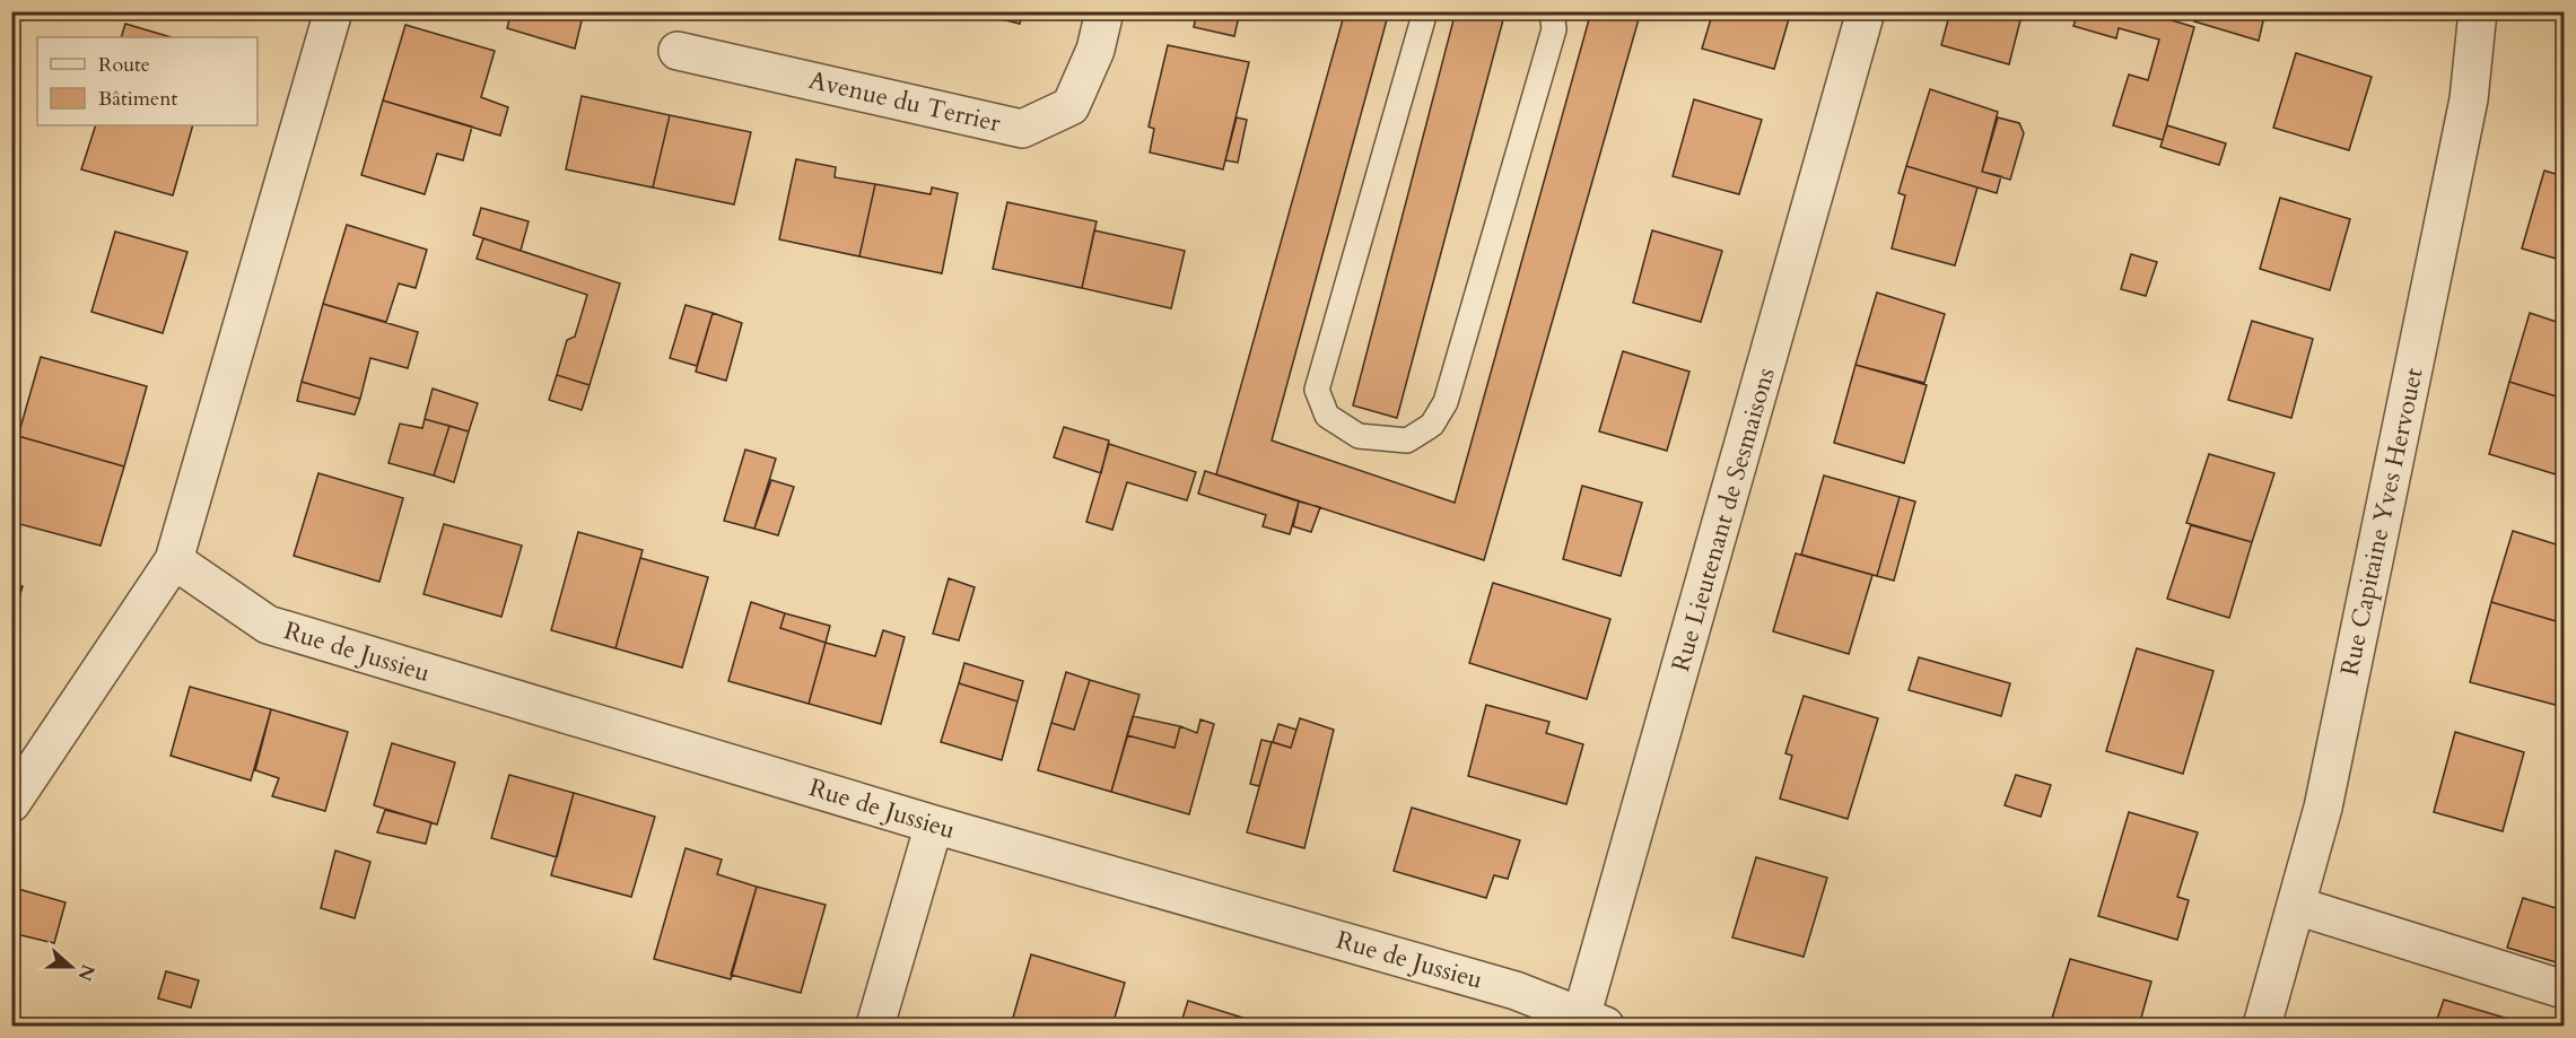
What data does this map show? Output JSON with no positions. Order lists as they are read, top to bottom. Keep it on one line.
{"streets":{"street":["Avenue du Terrier","Rue Lieutenant de Sesmaisons","Rue Capitaine Yves Hervouet","Rue de Jussieu"]},"crossings":[["Rue Lieutenant de Sesmaisons","Rue de Jussieu"]],"legend":["Route","Bâtiment"],"north":"right"}
